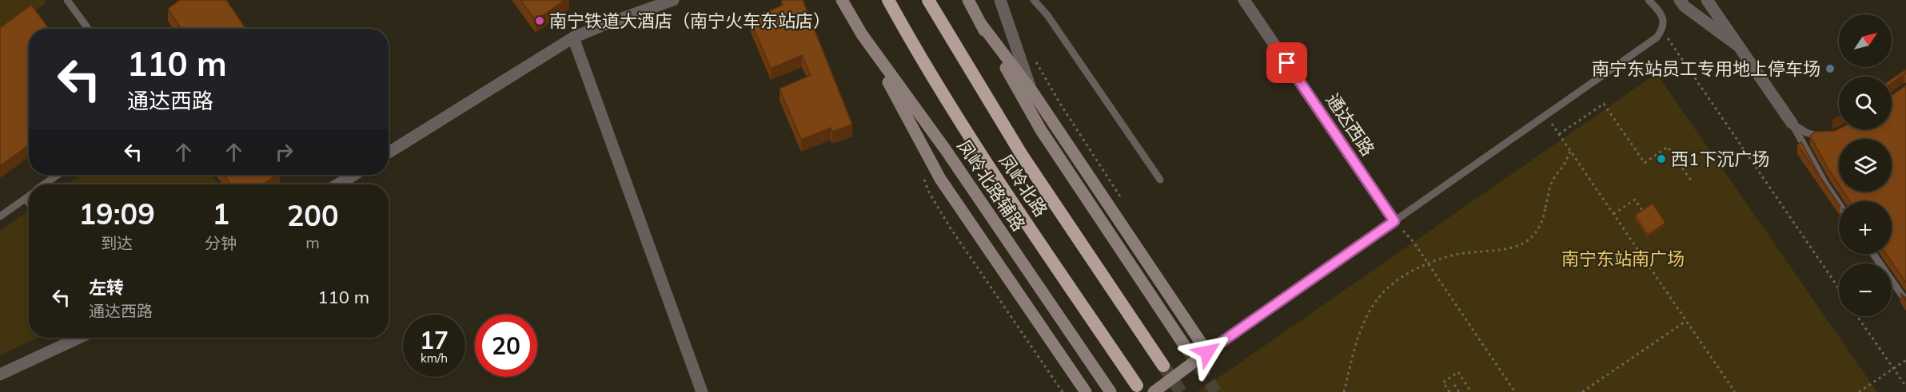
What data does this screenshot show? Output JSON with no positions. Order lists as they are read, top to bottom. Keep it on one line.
{"streets":{"highway":["凤岭北路"],"main road":["凤岭北路辅路"],"street":["通达西路"]},"parks":["南宁东站南广场"],"places":["南宁铁道大酒店（南宁火车东站店）","南宁东站员工专用地上停车场","西1下沉广场"],"north":"top right","page":{"map_buttons":["+","−"],"turn":["110 m","通达西路"],"eta":["19:09","到达","1","分钟","200","m"],"list":[{"name":"左转","note":"通达西路","value":"110 m"}],"speed":"17 km/h","limit":"20"}}
